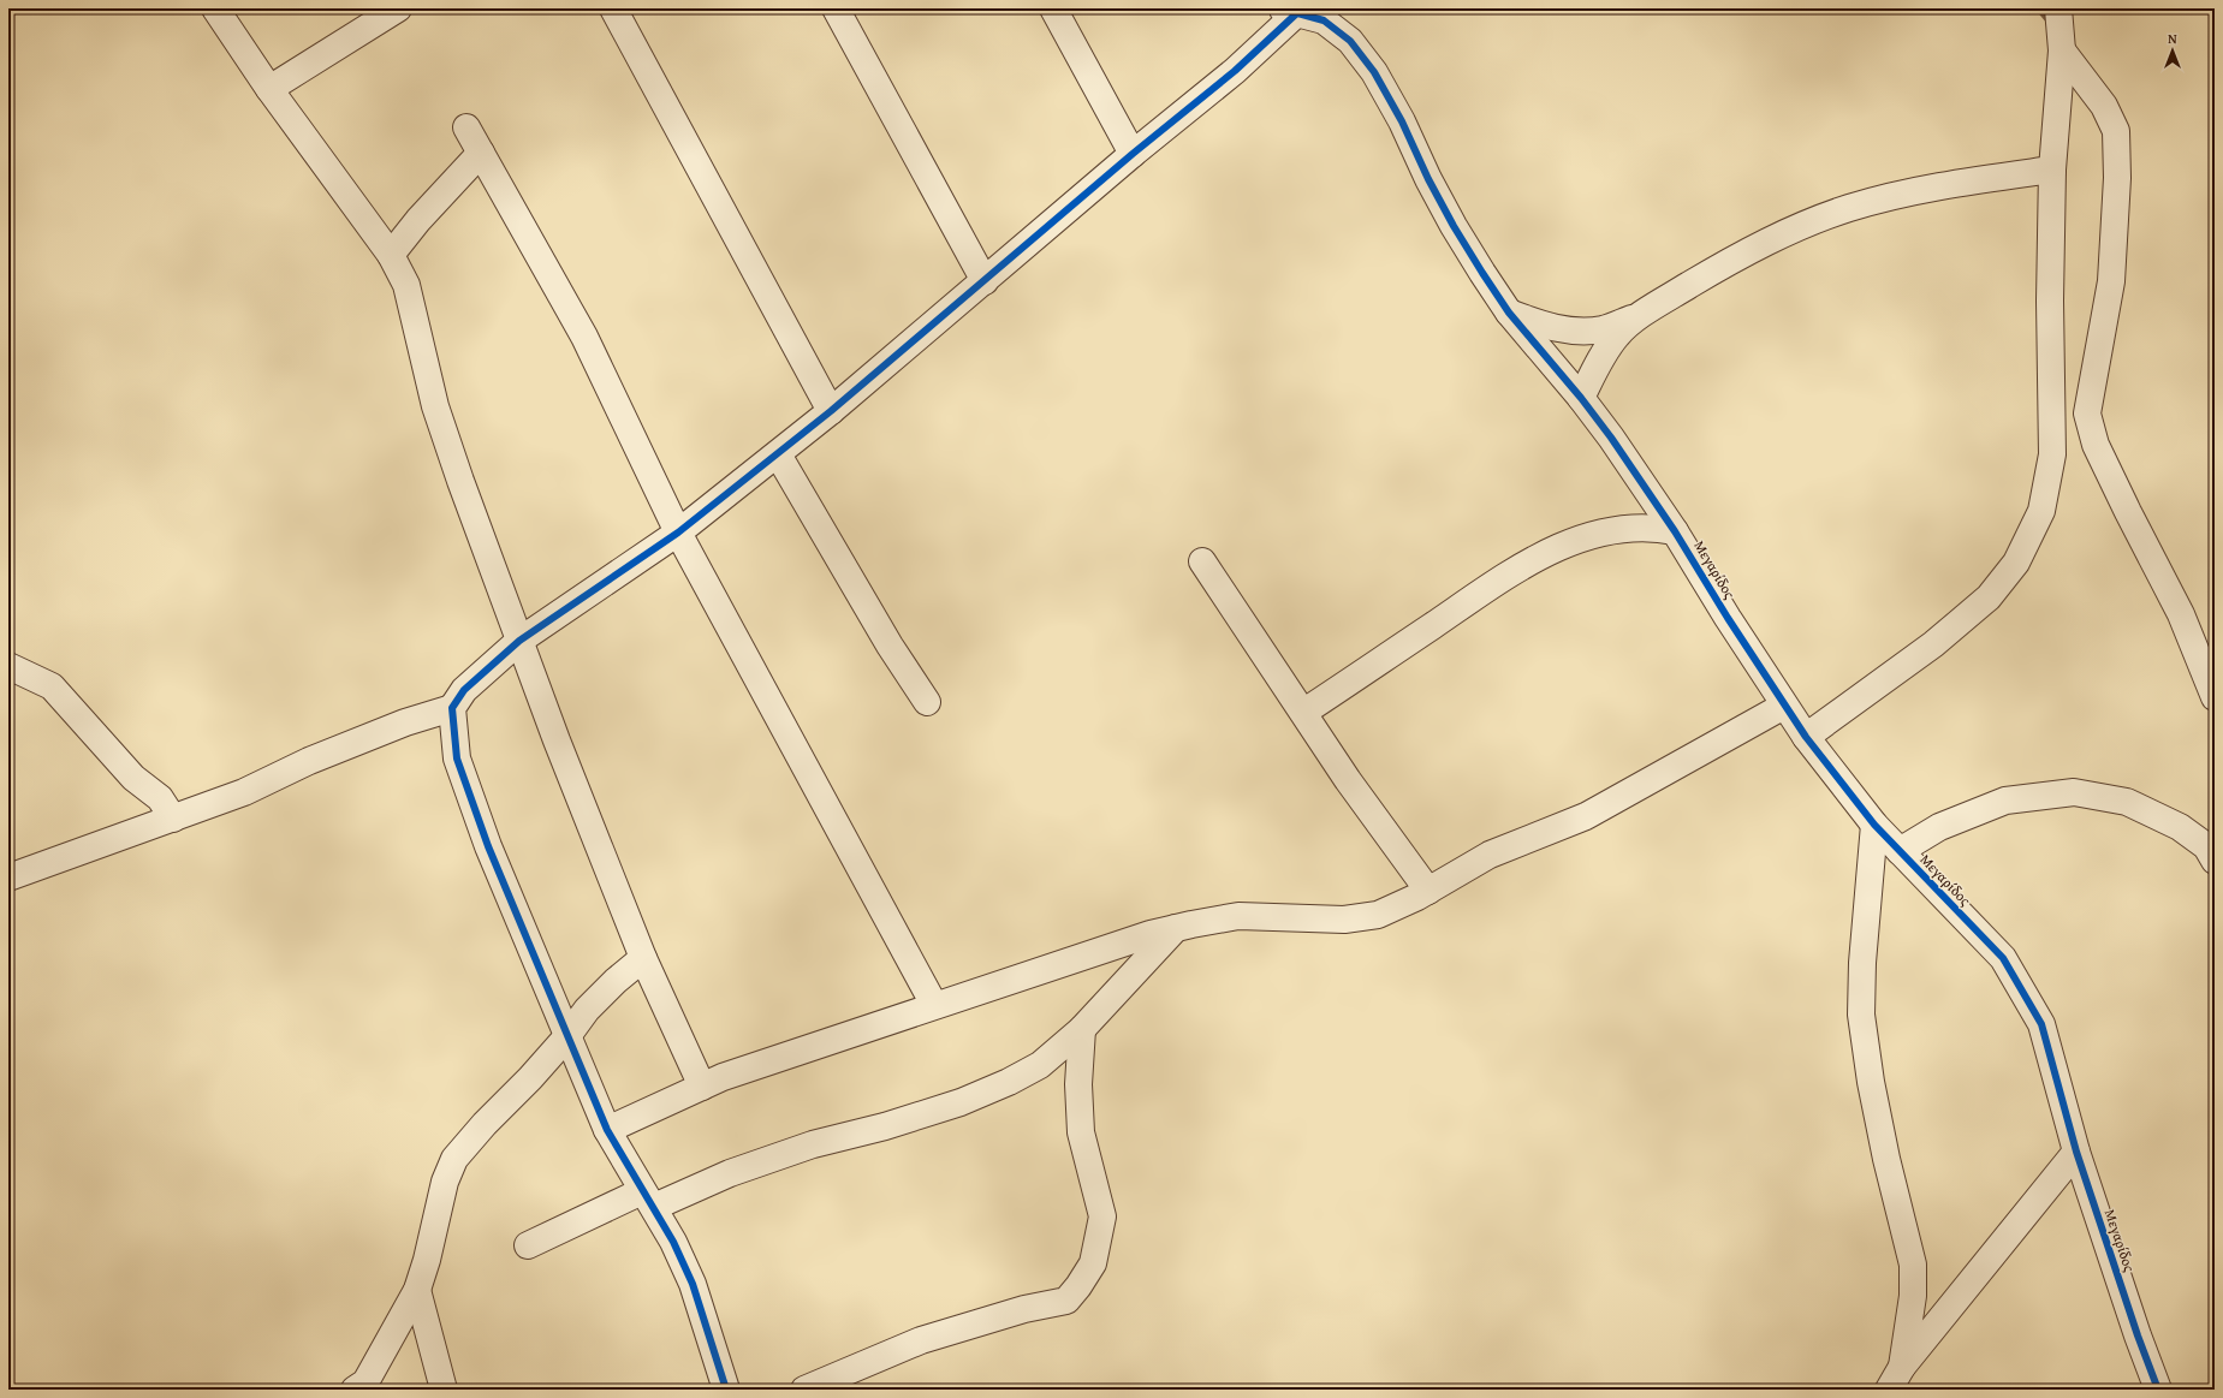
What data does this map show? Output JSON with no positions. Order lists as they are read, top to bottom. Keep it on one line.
{"streets":{"street":["Μεγαρίδος"]},"north":"top"}
